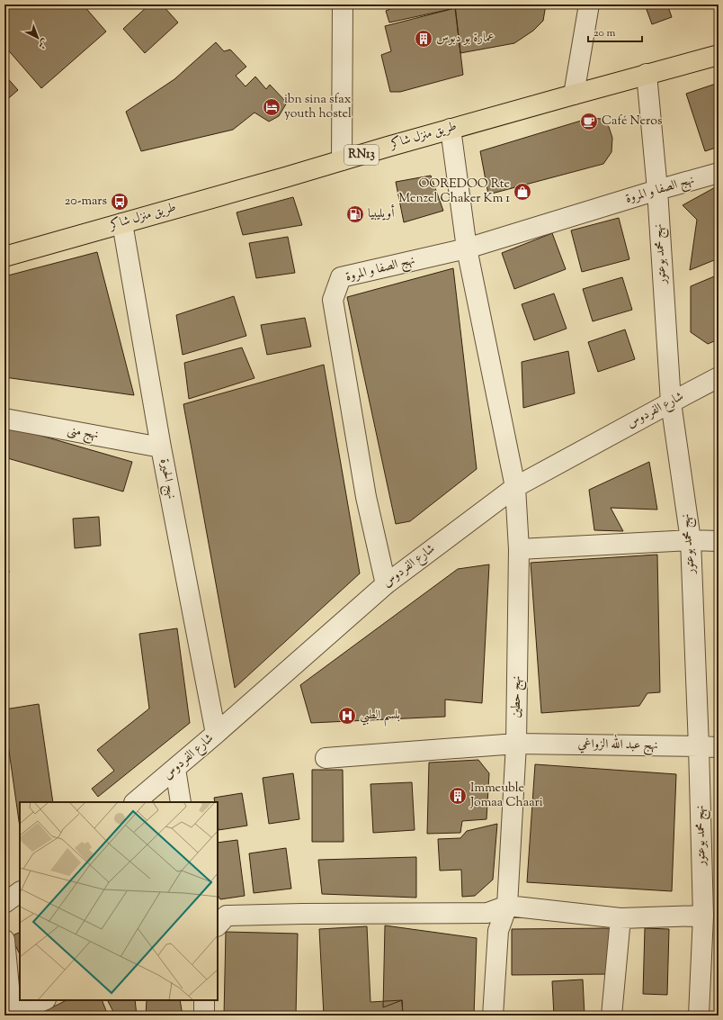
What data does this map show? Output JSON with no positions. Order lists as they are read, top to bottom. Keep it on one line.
{"streets":{"main road":["طريق منزل شاكر","RN13"],"street":["نهج الصفا و المروة","نهج محمد بوعتور","شارع الفردوس","نهج منى","نهج الحيرة","نهج حطين","نهج عبد الله الزواغي"]},"crossings":[["طريق منزل شاكر","نهج محمد بوعتور"],["طريق منزل شاكر","نهج الحيرة"],["طريق منزل شاكر","نهج حطين"],["نهج الصفا و المروة","نهج محمد بوعتور"],["نهج الصفا و المروة","شارع الفردوس"],["نهج الصفا و المروة","نهج حطين"],["نهج محمد بوعتور","شارع الفردوس"],["نهج محمد بوعتور","نهج عبد الله الزواغي"],["شارع الفردوس","نهج الحيرة"],["شارع الفردوس","نهج حطين"],["نهج منى","نهج الحيرة"],["نهج حطين","نهج عبد الله الزواغي"]],"places":{"building":["عمارة بو دبوس","Immeuble Jomaa Chaari"],"hotel":["ibn sina sfax youth hostel"],"cafe":["Café Neros"],"shop":["OOREDOO Rte Menzel Chaker Km 1"],"bus stop":["20-mars"],"fuel station":["أويليبيا"],"hospital":["بلسم الطبي"]},"scale_bar":"20 m","north":"bottom right"}
